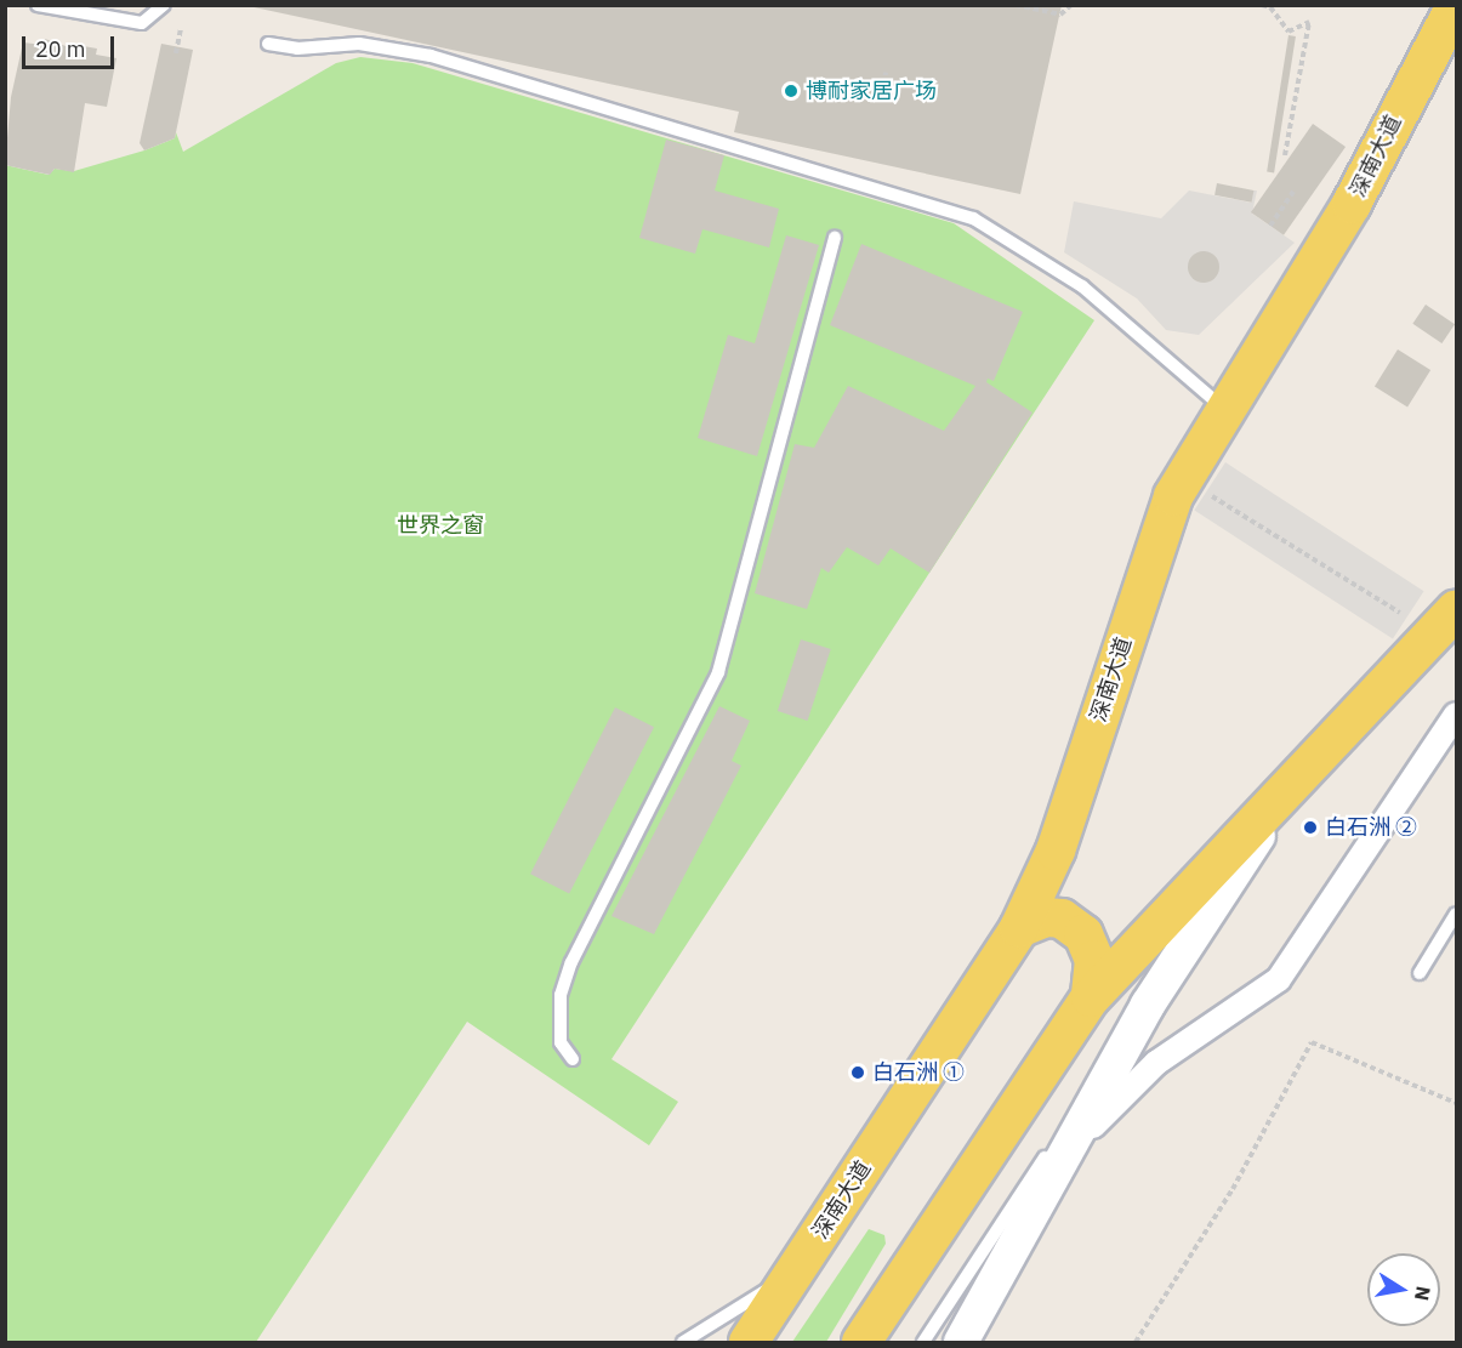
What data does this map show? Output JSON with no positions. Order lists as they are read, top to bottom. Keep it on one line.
{"streets":{"main road":["深南大道"]},"parks":["世界之窗"],"places":["博耐家居广场","白石洲 ②","白石洲 ①"],"scale_bar":"20 m","north":"right"}
